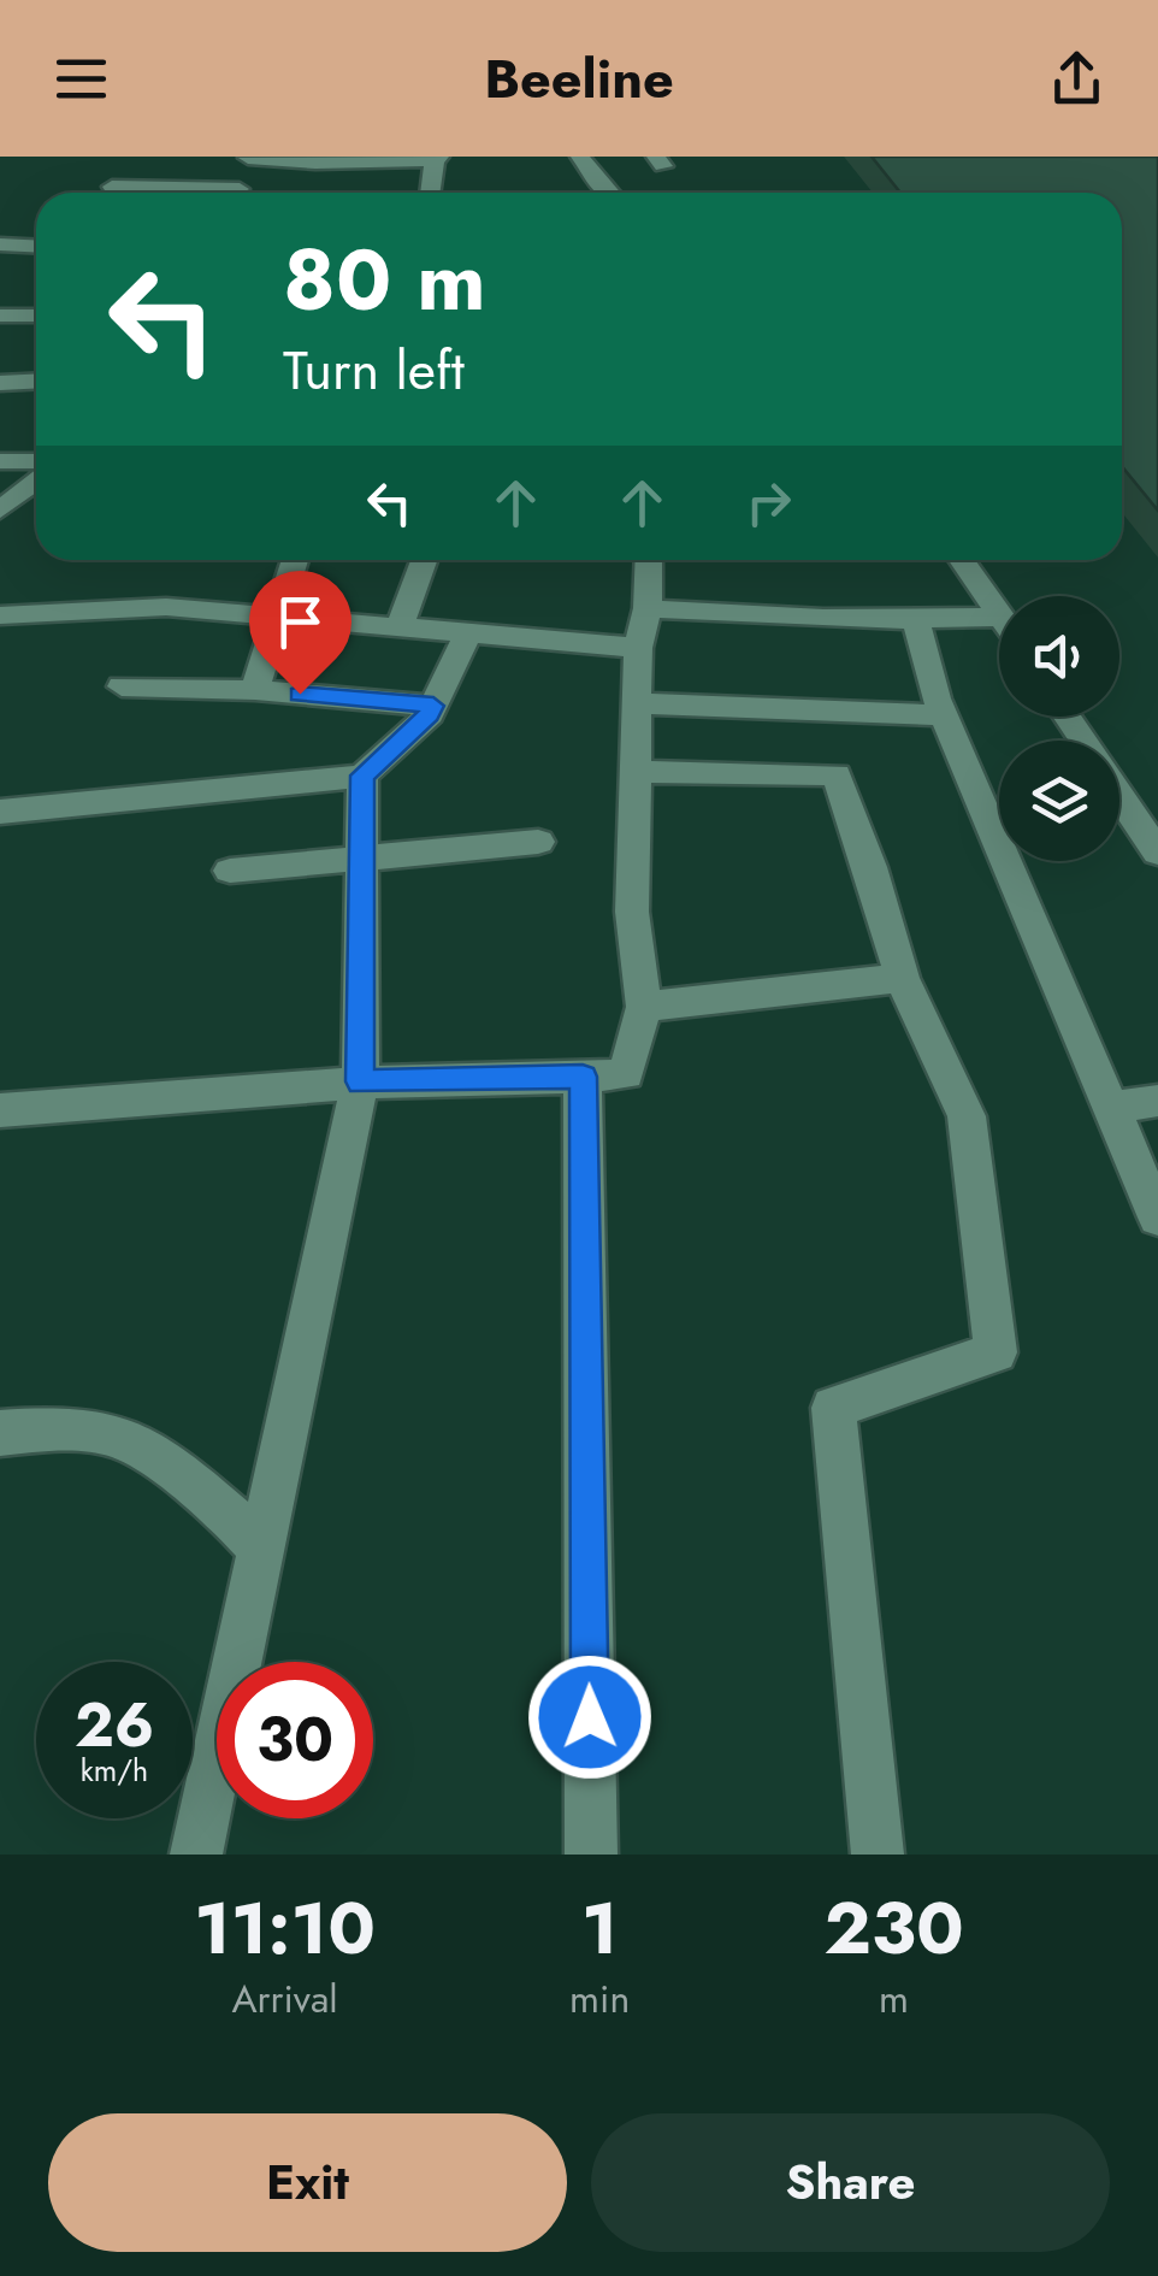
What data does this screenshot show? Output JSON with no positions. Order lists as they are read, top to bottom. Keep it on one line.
{"page":{"header":"Beeline","turn":["80 m","Turn left"],"speed":"26 km/h","limit":"30","eta":["11:10","Arrival","1","min","230","m"],"buttons":["Exit","Share"]}}
